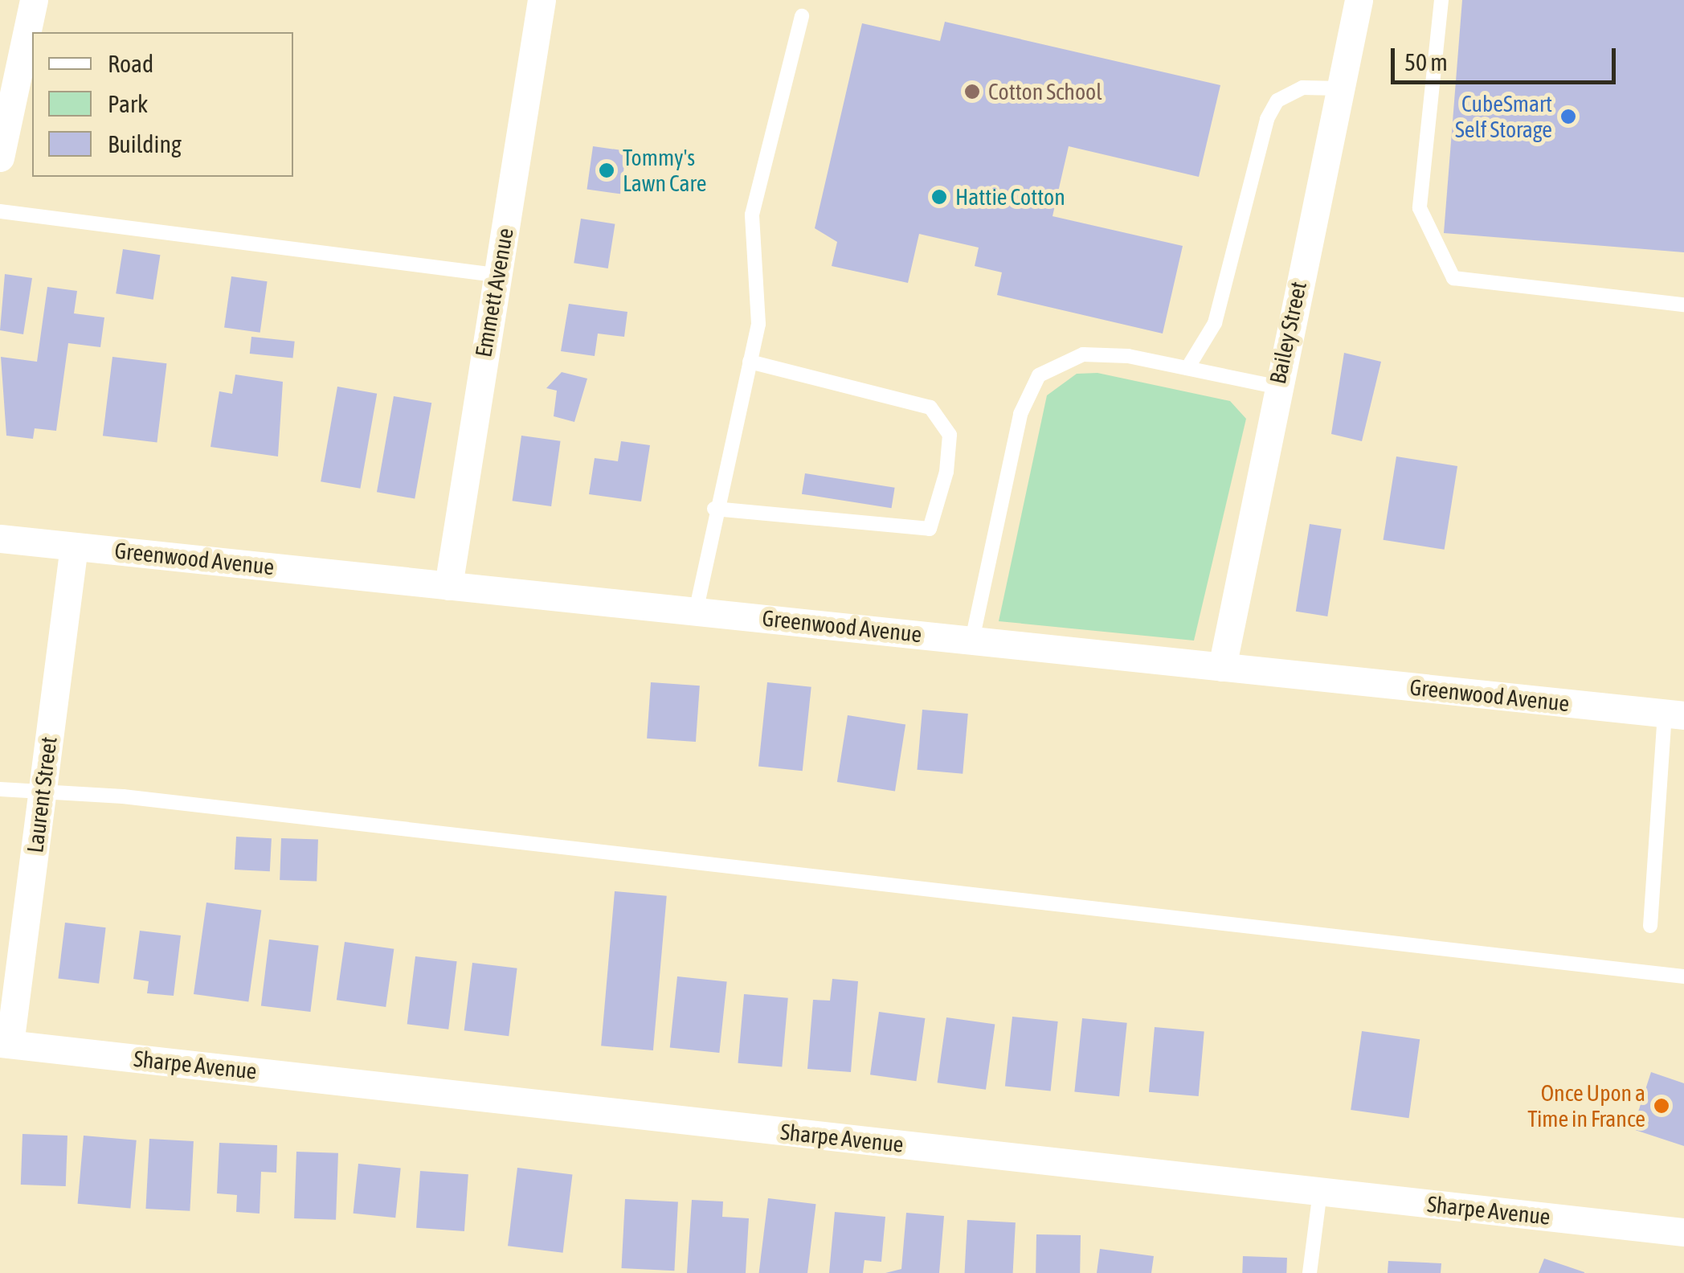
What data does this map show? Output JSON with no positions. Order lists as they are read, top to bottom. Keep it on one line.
{"streets":{"street":["Emmett Avenue","Bailey Street","Greenwood Avenue","Laurent Street","Sharpe Avenue"]},"crossings":[["Emmett Avenue","Greenwood Avenue"],["Bailey Street","Greenwood Avenue"],["Greenwood Avenue","Laurent Street"],["Laurent Street","Sharpe Avenue"]],"places":["Cotton School","CubeSmart Self Storage","Tommy's Lawn Care","Hattie Cotton","Once Upon a Time in France"],"legend":["Road","Park","Building"],"scale_bar":"50 m"}
